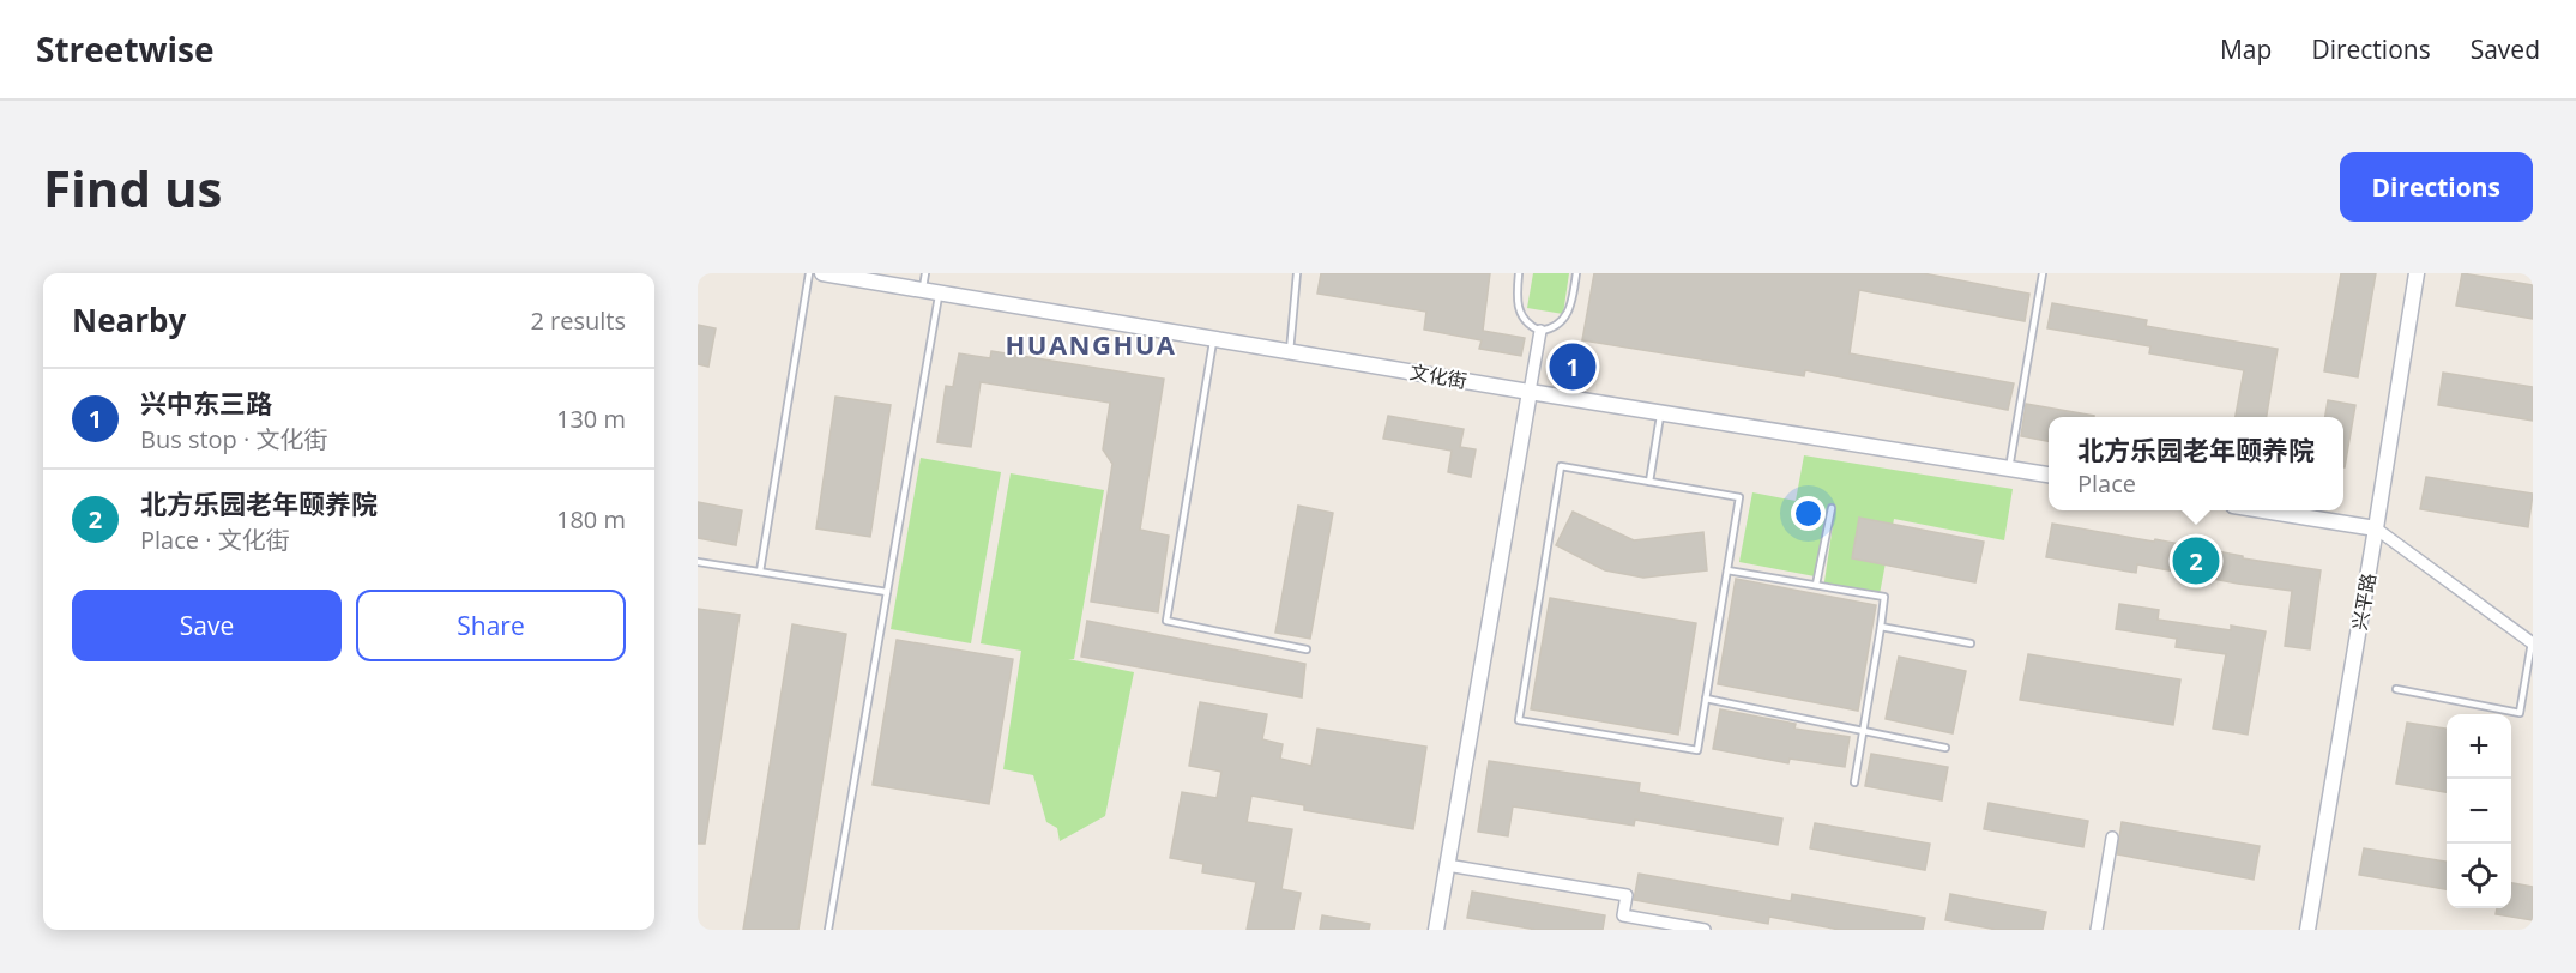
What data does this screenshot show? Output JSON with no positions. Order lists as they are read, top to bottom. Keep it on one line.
{"streets":{"street":["文化街","兴平路"]},"districts":["HUANGHUA"],"page":{"header":"Streetwise","nav":["Map","Directions","Saved"],"buttons":["Directions",["Save","Share"]],"title":"Find us","heading":["Nearby","2 results"],"pins":["1","2"],"list":[{"mark":"1","name":"兴中东三路","note":"Bus stop · 文化街","value":"130 m"},{"mark":"2","name":"北方乐园老年颐养院","note":"Place · 文化街","value":"180 m"}],"popup":["北方乐园老年颐养院","Place"],"map_buttons":["+","−"]}}
